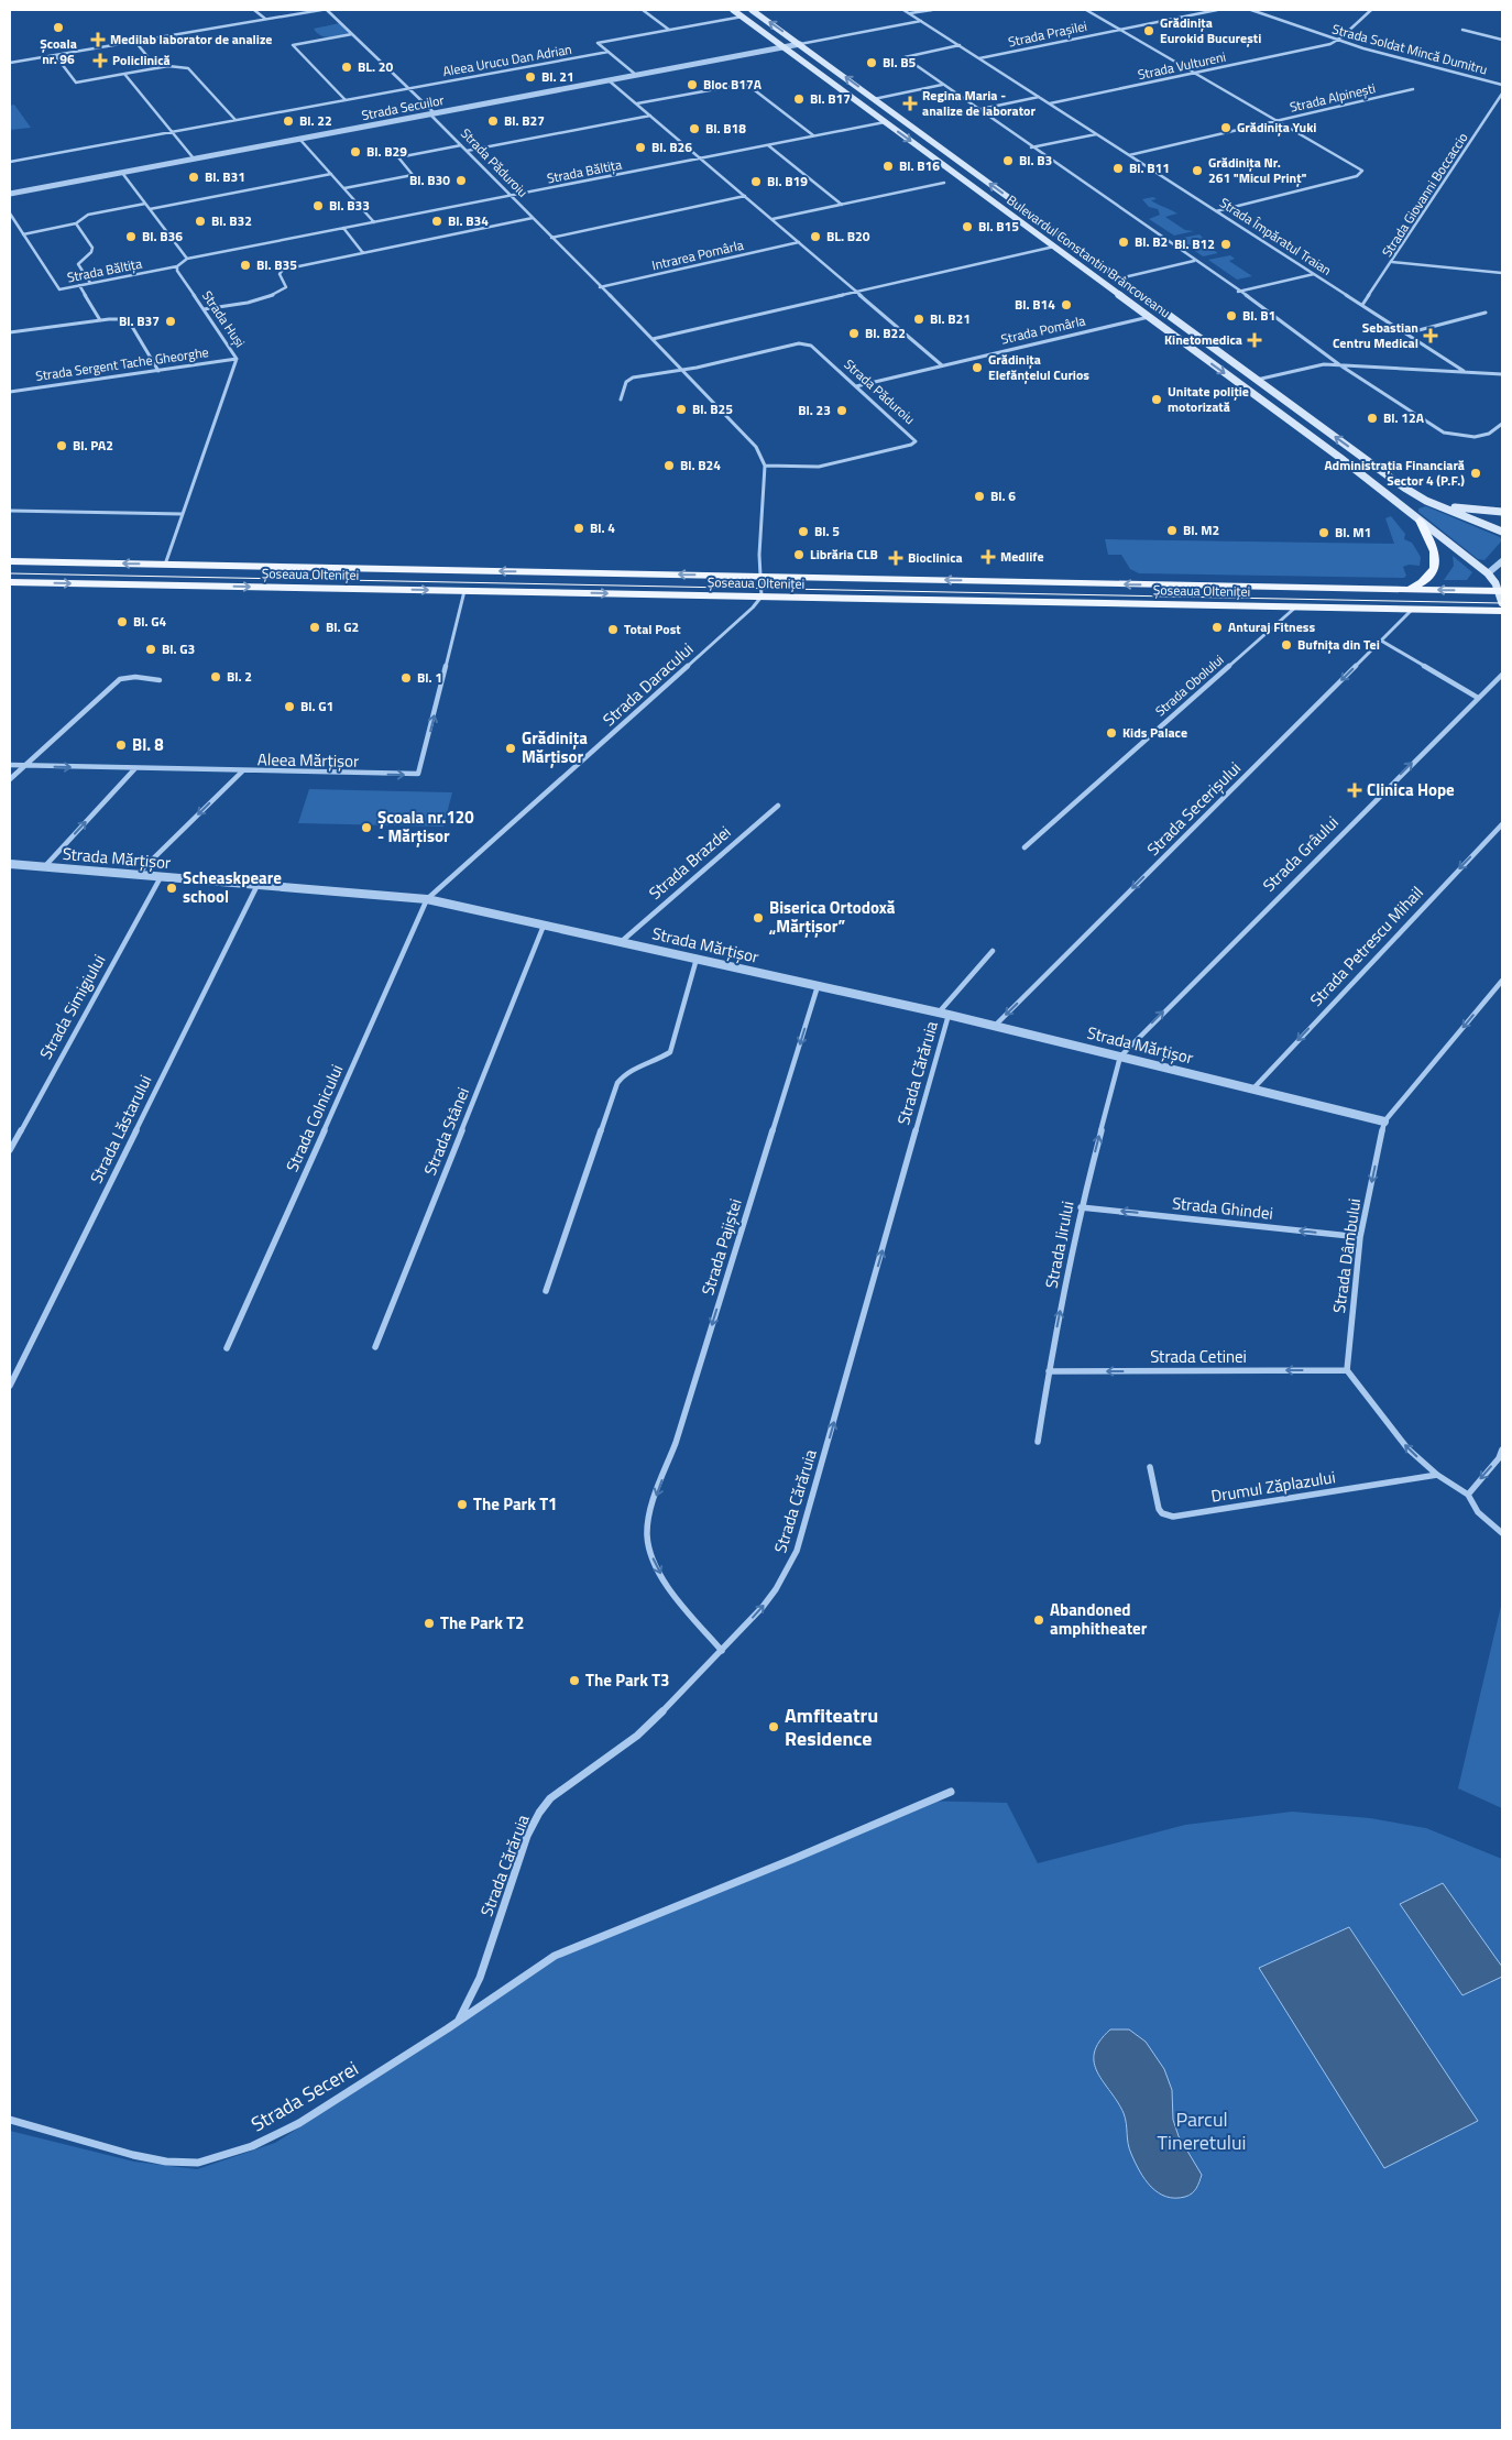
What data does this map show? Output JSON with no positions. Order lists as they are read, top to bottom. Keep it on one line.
{"streets":{"main road":["Bulevardul Constantin Brâncoveanu","Șoseaua Olteniței"],"street":["Strada Prașilei","Strada Soldat Mincă Dumitru","Aleea Urucu Dan Adrian","Strada Vultureni","Strada Alpinești","Strada Secuilor","Strada Păduroiu","Strada Băltița","Strada Giovanni Boccaccio","Strada Împăratul Traian","Intrarea Pomârla","Strada Huși","Strada Pomârla","Strada Sergent Tache Gheorghe","Strada Daracului","Strada Obolului","Aleea Mărțișor","Strada Secerișului","Strada Grâului","Strada Mărțișor","Strada Brazdei","Strada Petrescu Mihail","Strada Simigiului","Strada Cărăruia","Strada Colnicului","Strada Lăstarului","Strada Stânei","Strada Ghindei","Strada Jirului","Strada Pajiștei","Strada Dâmbului","Strada Cetinei","Drumul Zăplazului","Strada Secerei"]},"crossings":[["Strada Prașilei","Strada Împăratul Traian"],["Strada Soldat Mincă Dumitru","Strada Vultureni"],["Strada Vultureni","Strada Împăratul Traian"],["Strada Alpinești","Strada Împăratul Traian"],["Strada Secuilor","Strada Păduroiu"],["Strada Secuilor","Bulevardul Constantin Brâncoveanu"],["Strada Păduroiu","Strada Băltița"],["Strada Păduroiu","Intrarea Pomârla"],["Strada Păduroiu","Strada Pomârla"],["Strada Băltița","Bulevardul Constantin Brâncoveanu"],["Strada Băltița","Strada Huși"],["Strada Giovanni Boccaccio","Strada Împăratul Traian"],["Bulevardul Constantin Brâncoveanu","Strada Pomârla"],["Bulevardul Constantin Brâncoveanu","Șoseaua Olteniței"],["Strada Huși","Strada Sergent Tache Gheorghe"],["Strada Huși","Șoseaua Olteniței"],["Șoseaua Olteniței","Strada Daracului"],["Șoseaua Olteniței","Strada Obolului"],["Șoseaua Olteniței","Aleea Mărțișor"],["Șoseaua Olteniței","Strada Secerișului"],["Strada Daracului","Strada Mărțișor"],["Strada Daracului","Strada Colnicului"],["Strada Secerișului","Strada Mărțișor"],["Strada Grâului","Strada Mărțișor"],["Strada Grâului","Strada Jirului"],["Strada Mărțișor","Strada Brazdei"],["Strada Mărțișor","Strada Petrescu Mihail"],["Strada Mărțișor","Strada Simigiului"],["Strada Mărțișor","Strada Cărăruia"],["Strada Mărțișor","Strada Colnicului"],["Strada Mărțișor","Strada Lăstarului"],["Strada Mărțișor","Strada Stânei"],["Strada Mărțișor","Strada Jirului"],["Strada Mărțișor","Strada Pajiștei"],["Strada Mărțișor","Strada Dâmbului"],["Strada Cărăruia","Strada Pajiștei"],["Strada Cărăruia","Strada Secerei"],["Strada Ghindei","Strada Jirului"],["Strada Ghindei","Strada Dâmbului"],["Strada Jirului","Strada Cetinei"],["Strada Dâmbului","Strada Cetinei"]],"one_way":["Strada Secerișului","Strada Grâului","Strada Petrescu Mihail","Strada Cărăruia","Strada Ghindei","Strada Jirului","Strada Pajiștei","Strada Dâmbului","Strada Cetinei"],"parks":["Parcul Tineretului"],"places":{"other":["Școala nr. 96","Grădinița Eurokid București","Bl. B5","BL. 20","Bl. 21","Bloc B17A","Bl. B17","Bl. 22","Bl. B27","Grădinița Yuki","Bl. B18","Bl. B26","Bl. B29","Bl. B3","Bl. B16","Bl. B11","Grădinița Nr. 261 \"Micul Prinț\"","Bl. B31","Bl. B30","Bl. B19","Bl. B33","Bl. B32","Bl. B34","Bl. B15","Bl. B36","BL. B20","Bl. B2","Bl. B12","Bl. B35","Bl. B14","Bl. B1","Bl. B21","Bl. B37","Bl. B22","Grădinița Elefănțelul Curios","Unitate poliție motorizată","Bl. B25","Bl. 23","Bl. 12A","Bl. PA2","Bl. B24","Administrația Financiară Sector 4 (P.F.)","Bl. 6","Bl. 4","Bl. M2","Bl. 5","Bl. M1","Librăria CLB","Bl. G4","Bl. G2","Anturaj Fitness","Total Post","Bufnița din Tei","Bl. G3","Bl. 2","Bl. 1","Bl. G1","Kids Palace","Bl. 8","Grădinița Mărțisor","Școala nr.120 - Mărțisor","Scheaskpeare school","Biserica Ortodoxă „Mărțișor”","The Park T1","Abandoned amphitheater","The Park T2","The Park T3","Amfiteatru Residence"],"health":["Medilab laborator de analize","Policlinică","Regina Maria - analize de laborator","Sebastian Centru Medical","Kinetomedica","Medlife","Bioclinica","Clinica Hope"]}}
